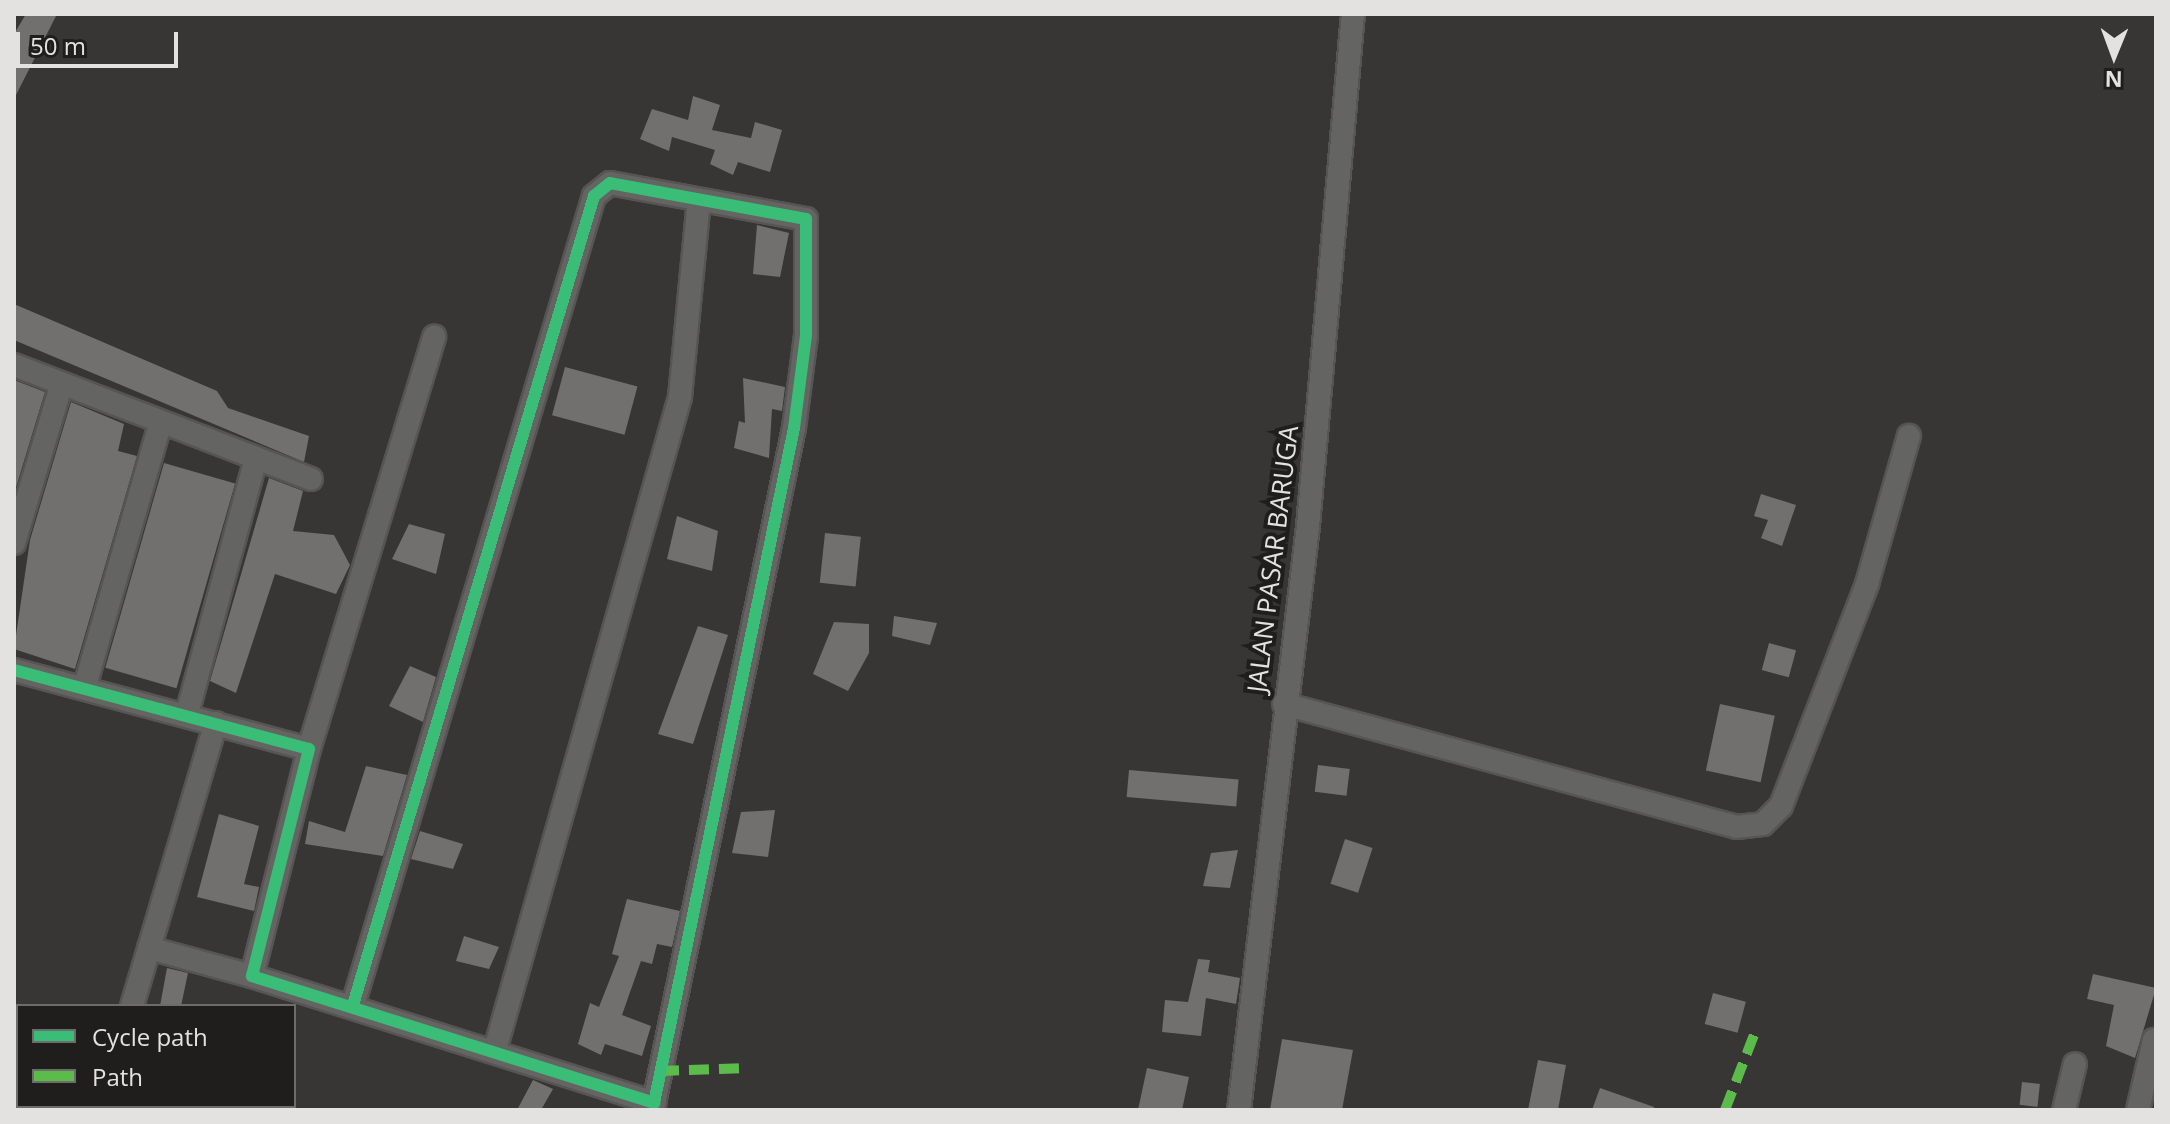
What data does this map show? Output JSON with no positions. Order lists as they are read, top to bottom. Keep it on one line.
{"streets":{"street":["JALAN PASAR BARUGA"]},"legend":["Cycle path","Path"],"scale_bar":"50 m","north":"bottom"}
